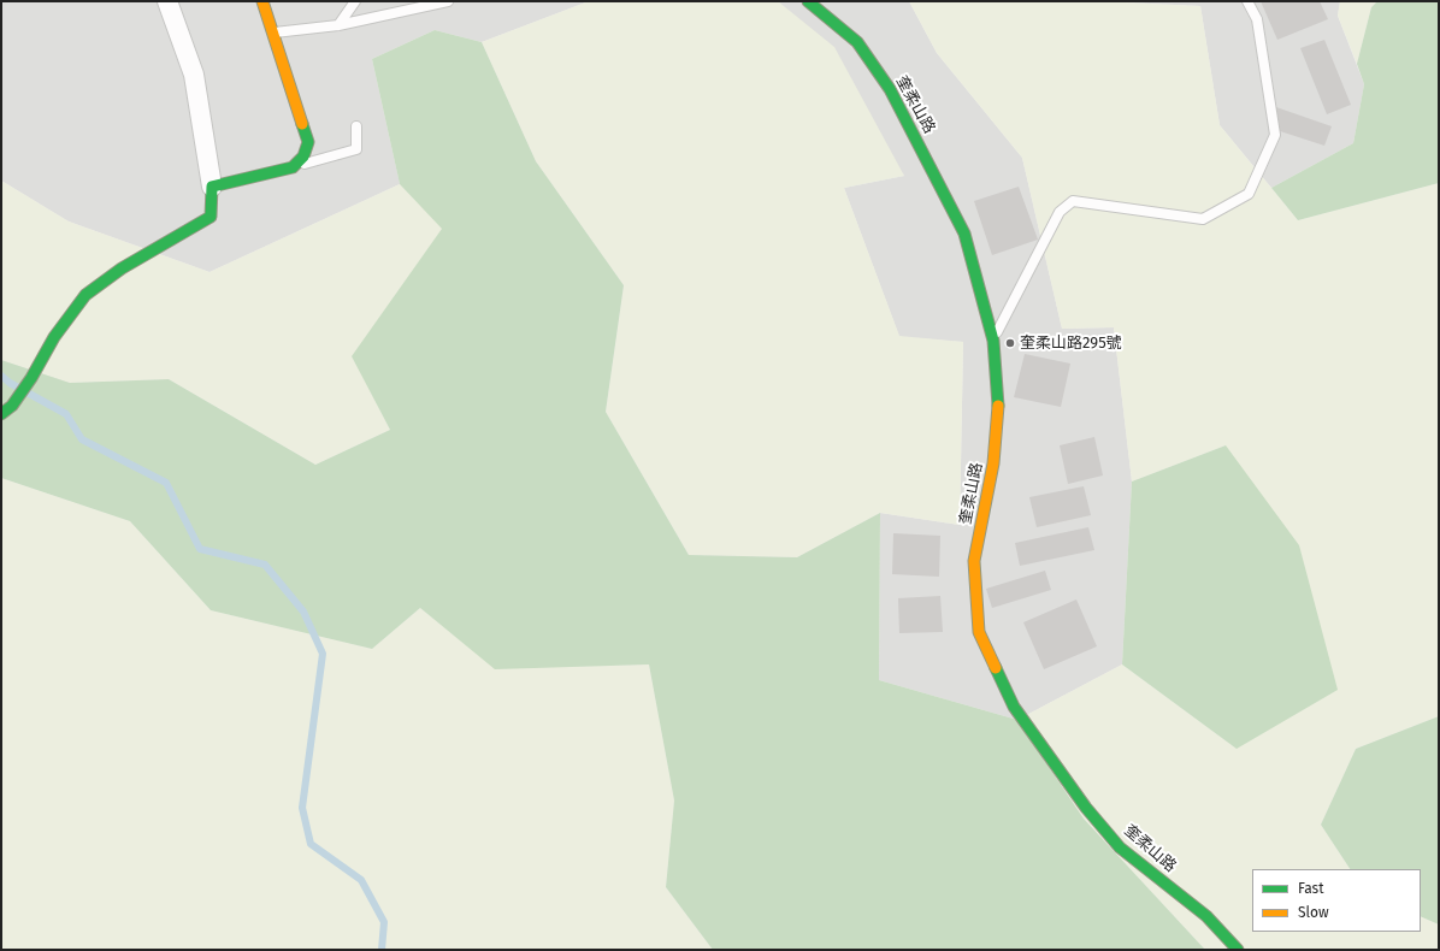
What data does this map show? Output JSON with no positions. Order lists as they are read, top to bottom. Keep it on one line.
{"streets":{"street":["奎柔山路"]},"places":["奎柔山路295號"],"legend":["Fast","Slow"]}
